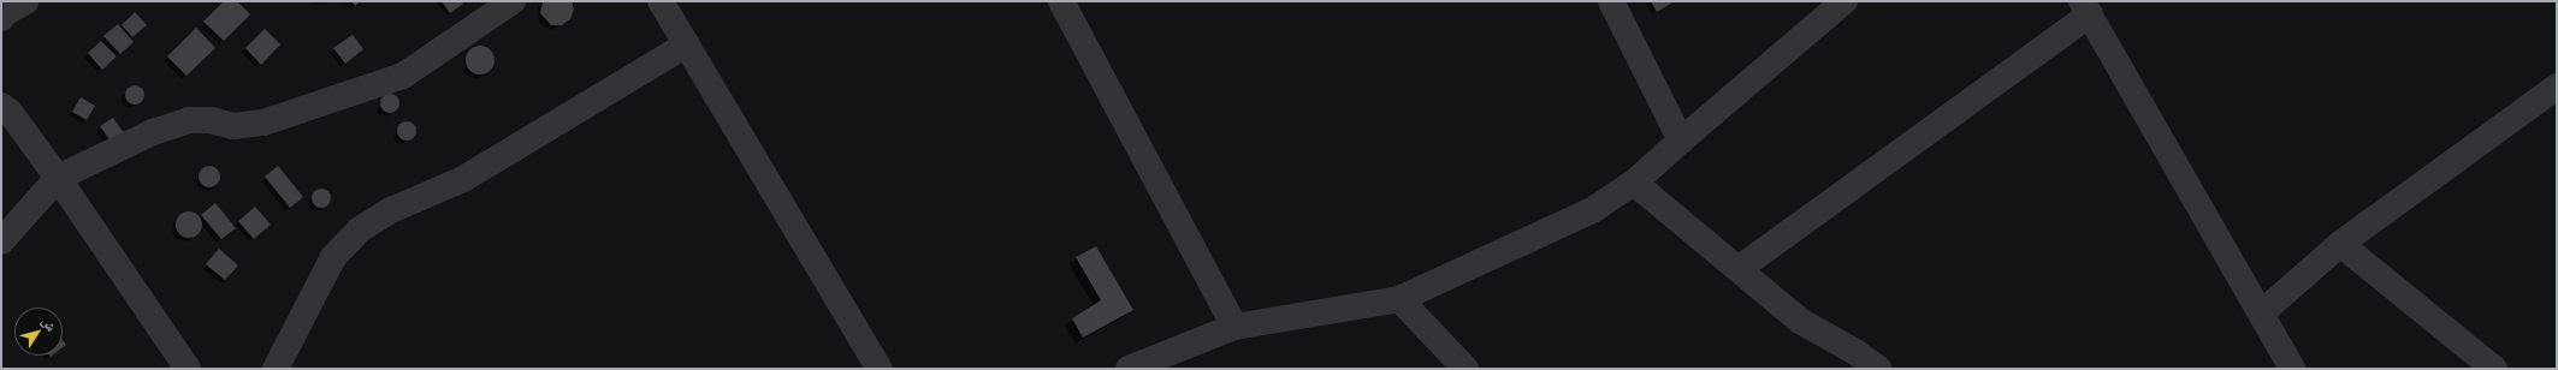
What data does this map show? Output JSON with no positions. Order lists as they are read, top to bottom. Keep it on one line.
{"north":"top right"}
